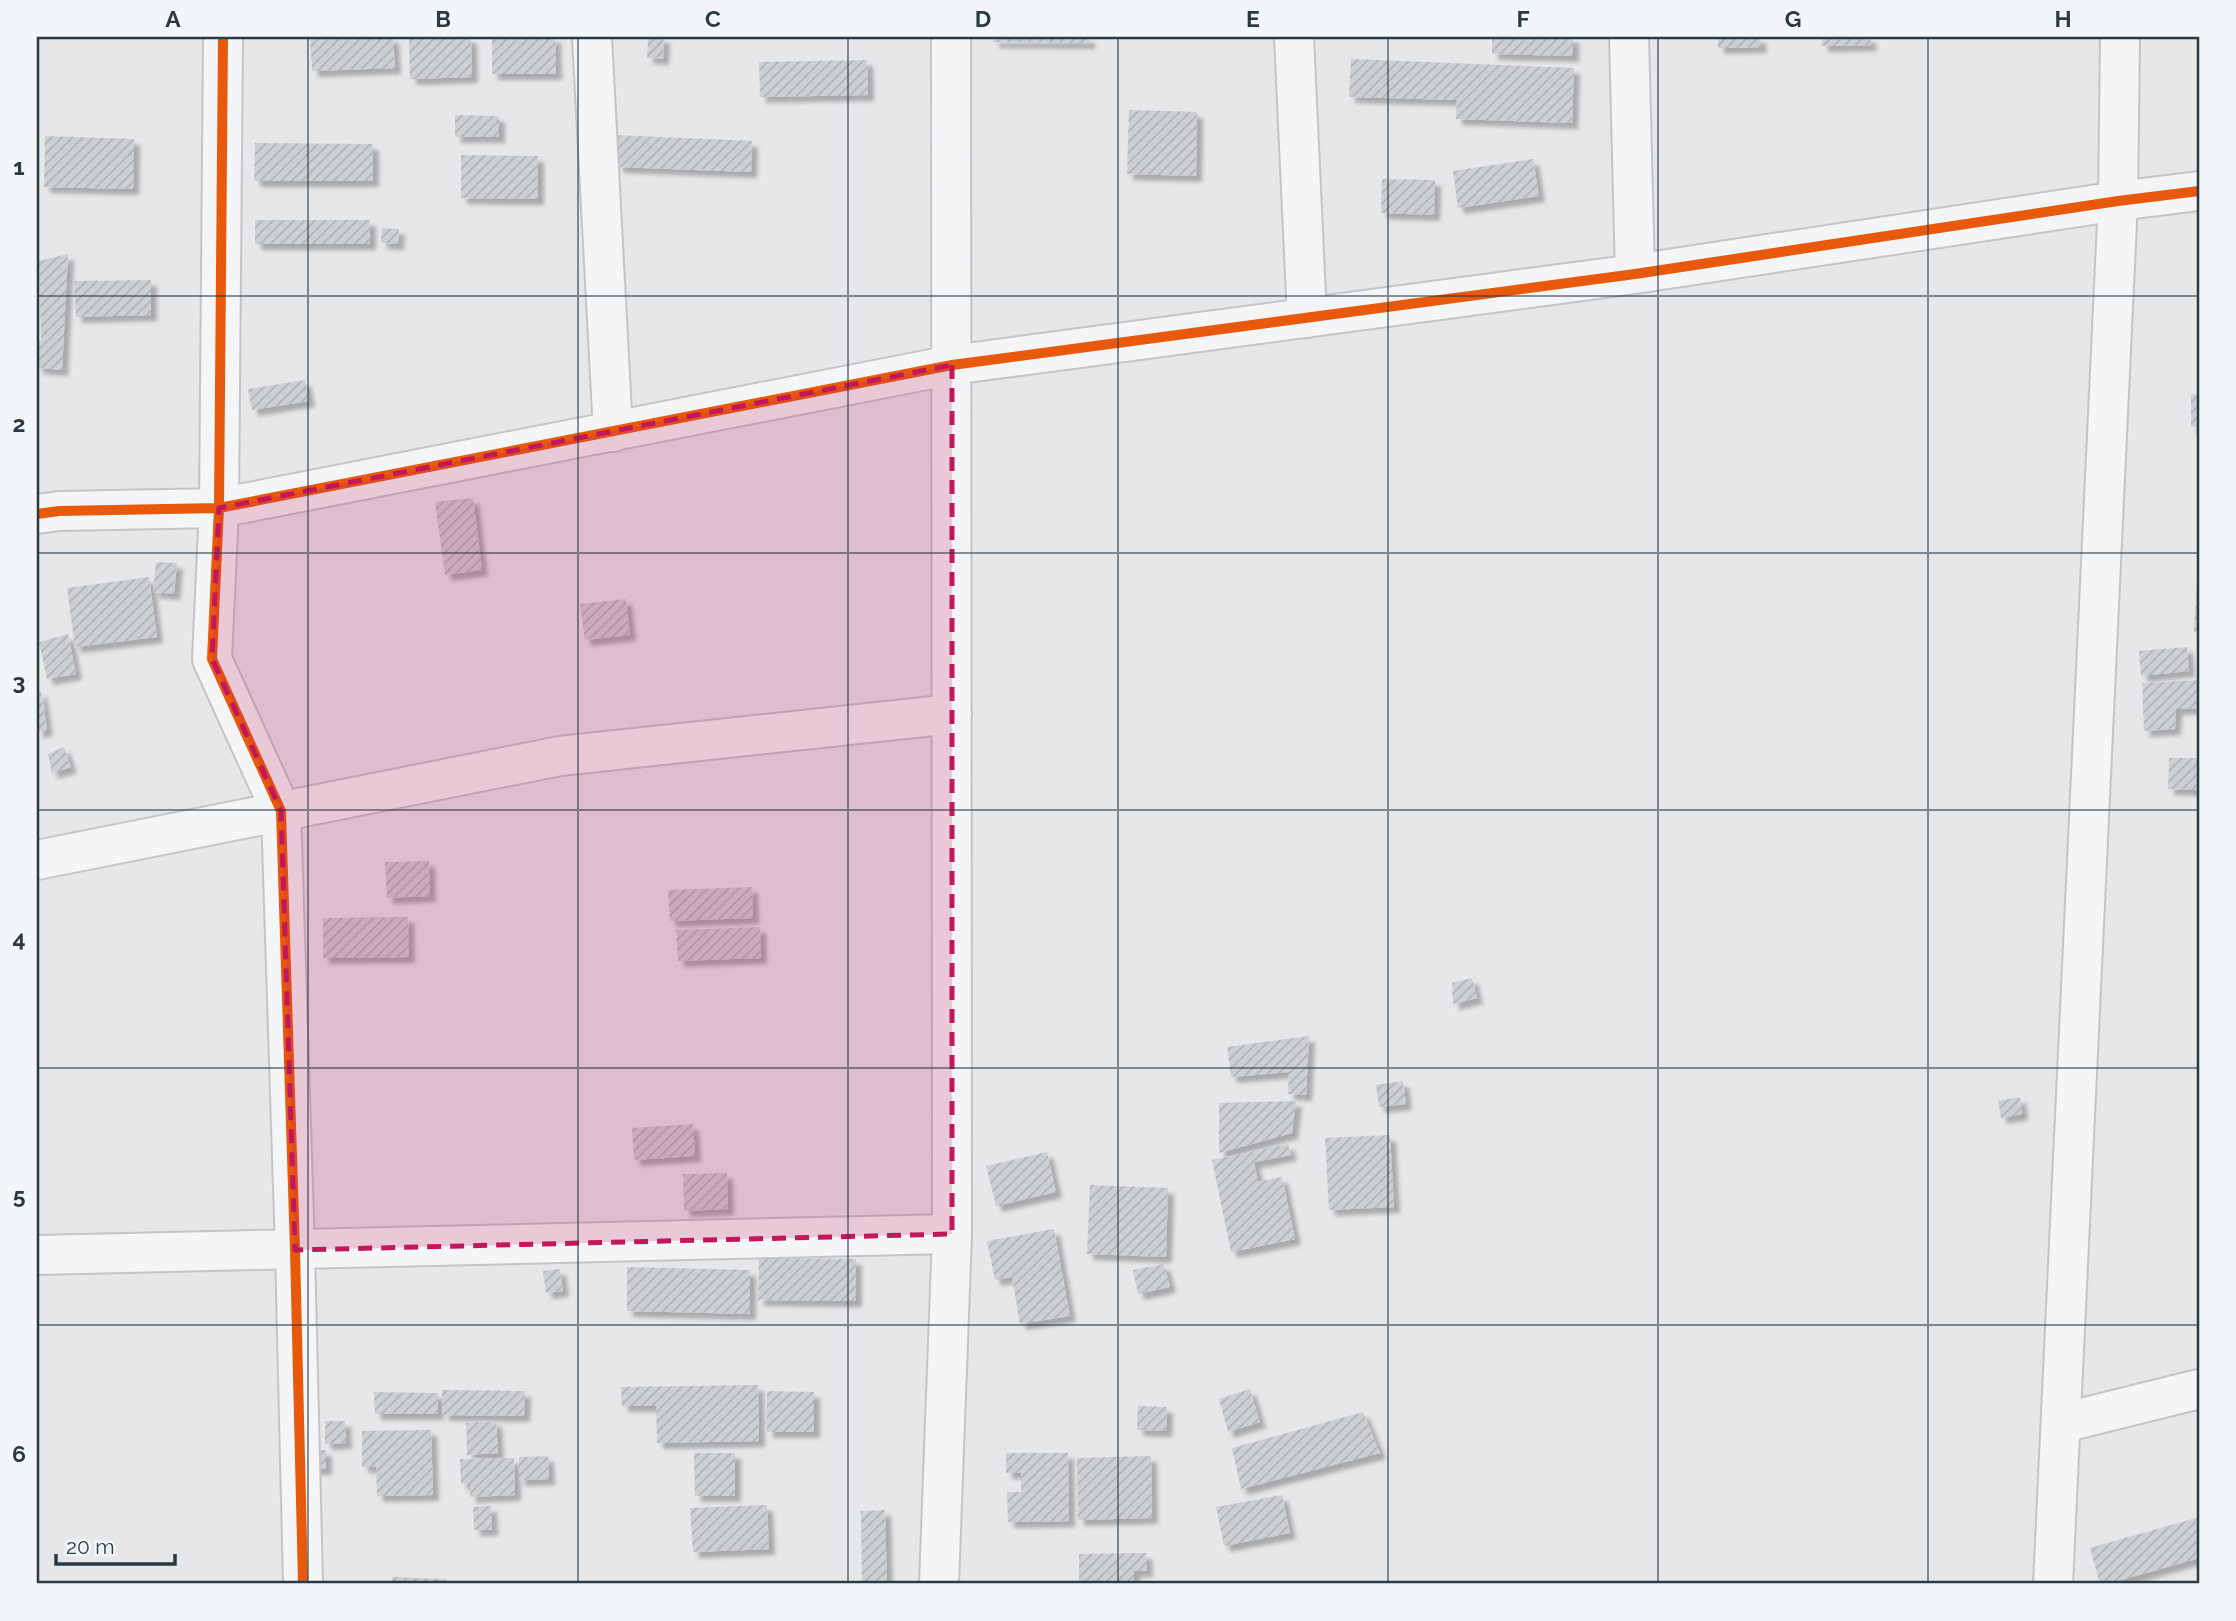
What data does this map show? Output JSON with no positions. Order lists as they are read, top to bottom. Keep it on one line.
{"scale_bar":"20 m","grid":{"columns":["A","B","C","D","E","F","G","H"],"rows":["1","2","3","4","5","6"]}}
